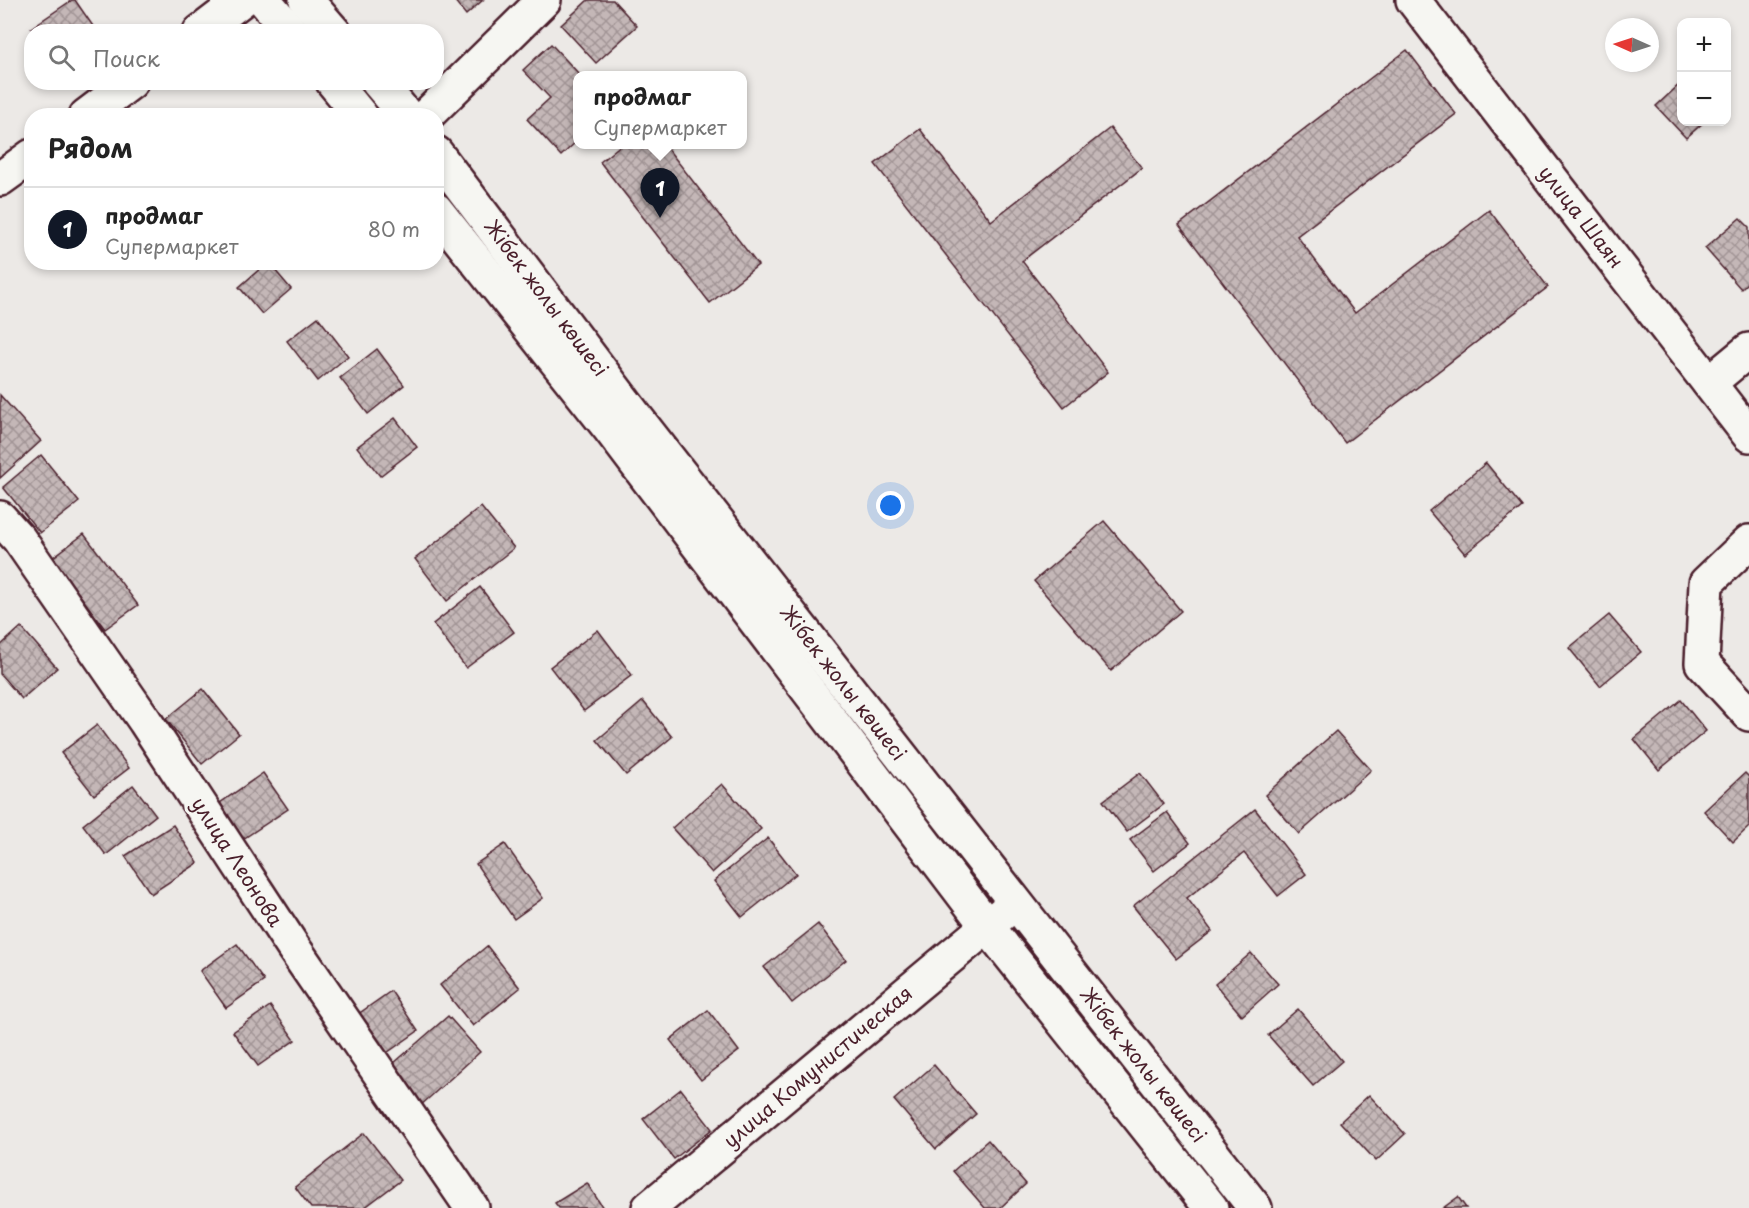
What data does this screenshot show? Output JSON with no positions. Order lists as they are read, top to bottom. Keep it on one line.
{"streets":{"main road":["улица Шаян","Жібек жолы көшесі","улица Леонова","улица Комунистическая"]},"crossings":[["Жібек жолы көшесі","улица Комунистическая"]],"north":"left","page":{"map_buttons":["+","−"],"search":"Поиск","popup":["продмаг","Супермаркет"],"heading":"Рядом","pins":"1","list":[{"mark":"1","name":"продмаг","note":"Супермаркет","value":"80 m"}]}}
